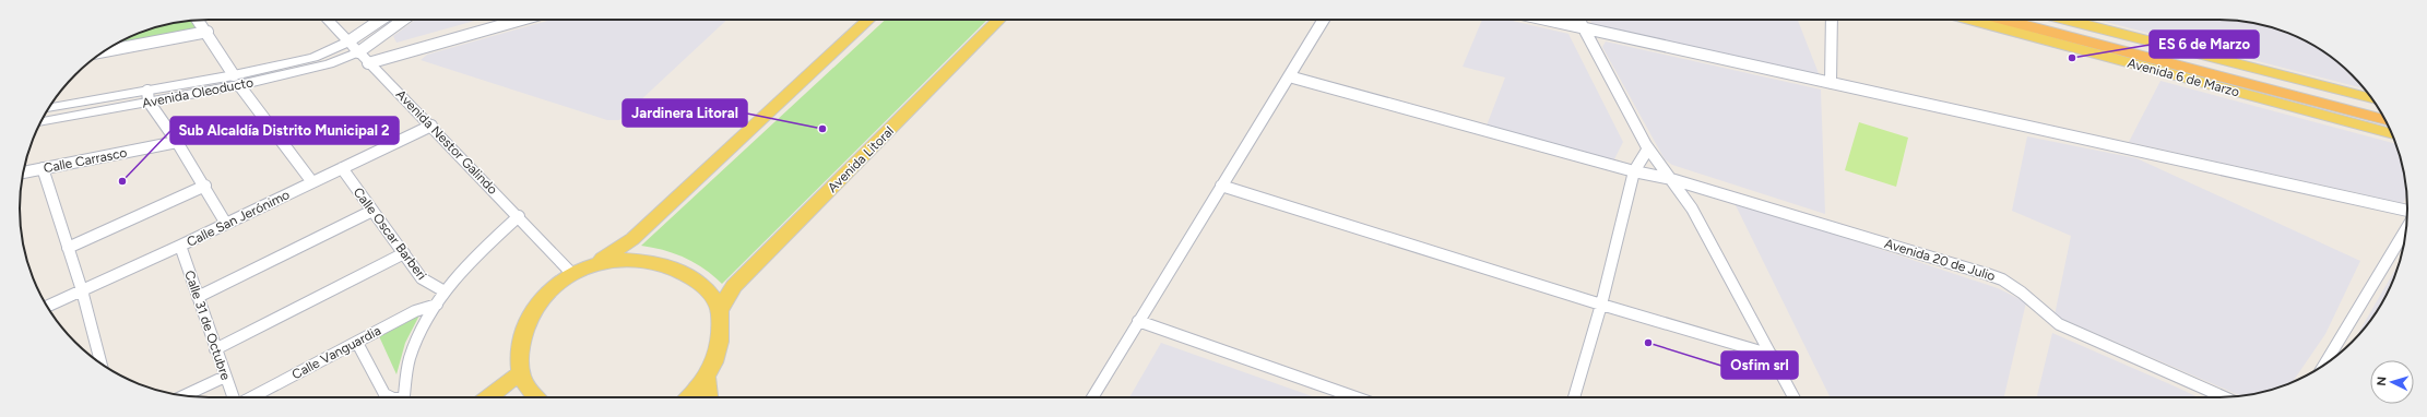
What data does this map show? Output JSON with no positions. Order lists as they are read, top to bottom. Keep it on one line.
{"streets":{"highway":["Avenida 6 de Marzo"],"main road":["Avenida Litoral"],"street":["Avenida Oleoducto","Avenida Nestor Galindo","Calle Carrasco","Calle San Jerónimo","Calle Oscar Barberi","Avenida 20 de Julio","Calle 31 de Octubre","Calle Vanguardia"]},"crossings":[["Avenida Oleoducto","Avenida Nestor Galindo"],["Avenida Nestor Galindo","Calle San Jerónimo"],["Calle San Jerónimo","Calle Oscar Barberi"],["Calle San Jerónimo","Calle 31 de Octubre"]],"places":["ES 6 de Marzo","Jardinera Litoral","Sub Alcaldía Distrito Municipal 2","Osfim srl"],"north":"left"}
